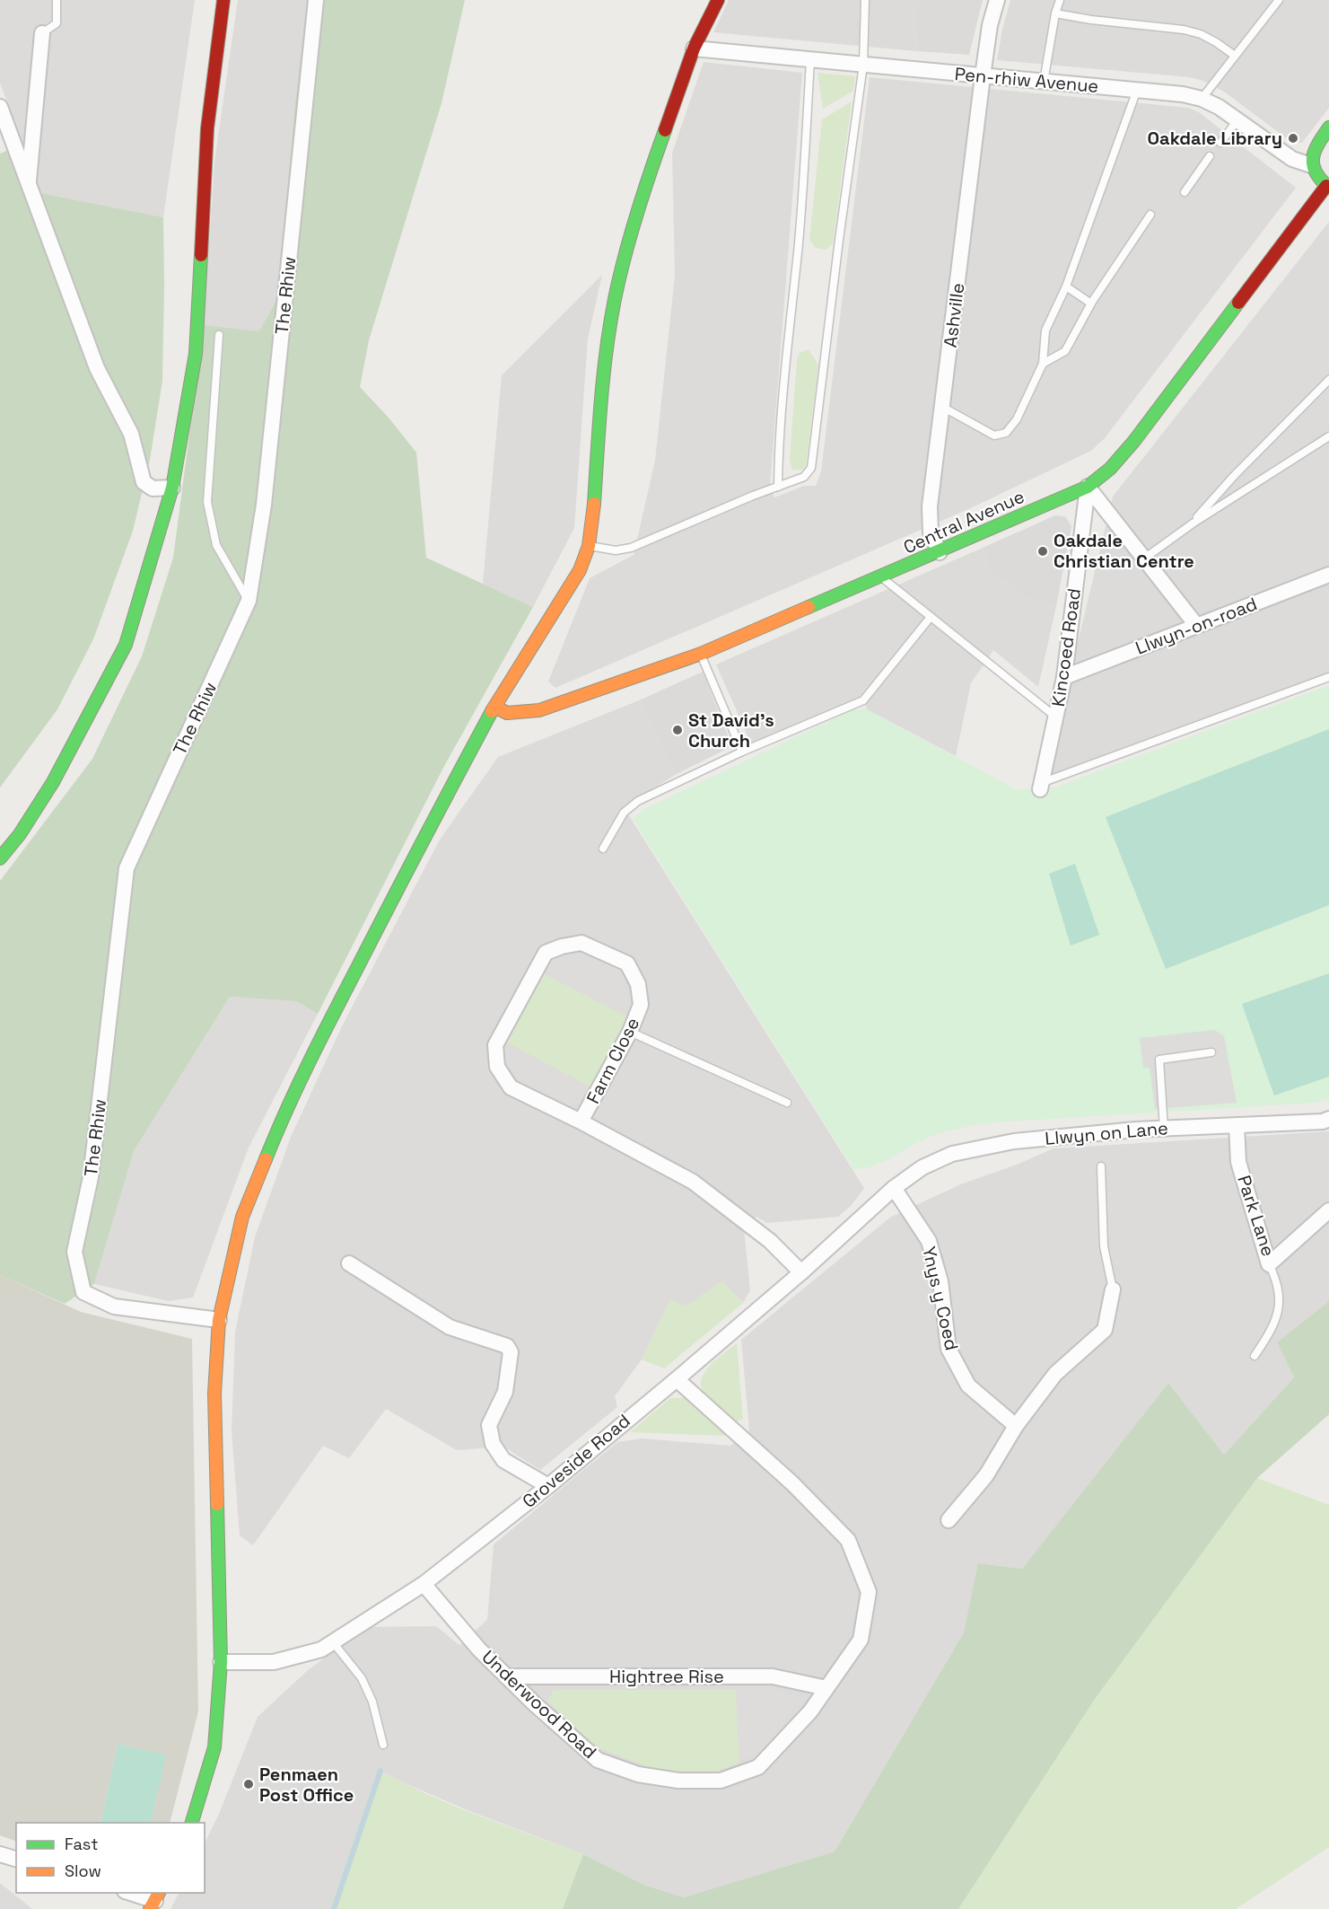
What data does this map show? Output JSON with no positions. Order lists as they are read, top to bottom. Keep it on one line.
{"streets":{"street":["Pen-rhiw Avenue","The Rhiw","Ashville","Central Avenue","Llwyn-on-road","Kincoed Road","Farm Close","Llwyn on Lane","Park Lane","Ynys y Coed","Groveside Road","Hightree Rise","Underwood Road"]},"crossings":[["Pen-rhiw Avenue","Ashville"],["Ashville","Central Avenue"],["Central Avenue","Kincoed Road"],["Llwyn-on-road","Kincoed Road"],["Farm Close","Groveside Road"],["Llwyn on Lane","Park Lane"],["Llwyn on Lane","Ynys y Coed"],["Llwyn on Lane","Groveside Road"],["Ynys y Coed","Groveside Road"],["Groveside Road","Underwood Road"],["Hightree Rise","Underwood Road"]],"places":["Oakdale Library","Oakdale Christian Centre","St David's Church","Penmaen Post Office"],"legend":["Fast","Slow"]}
